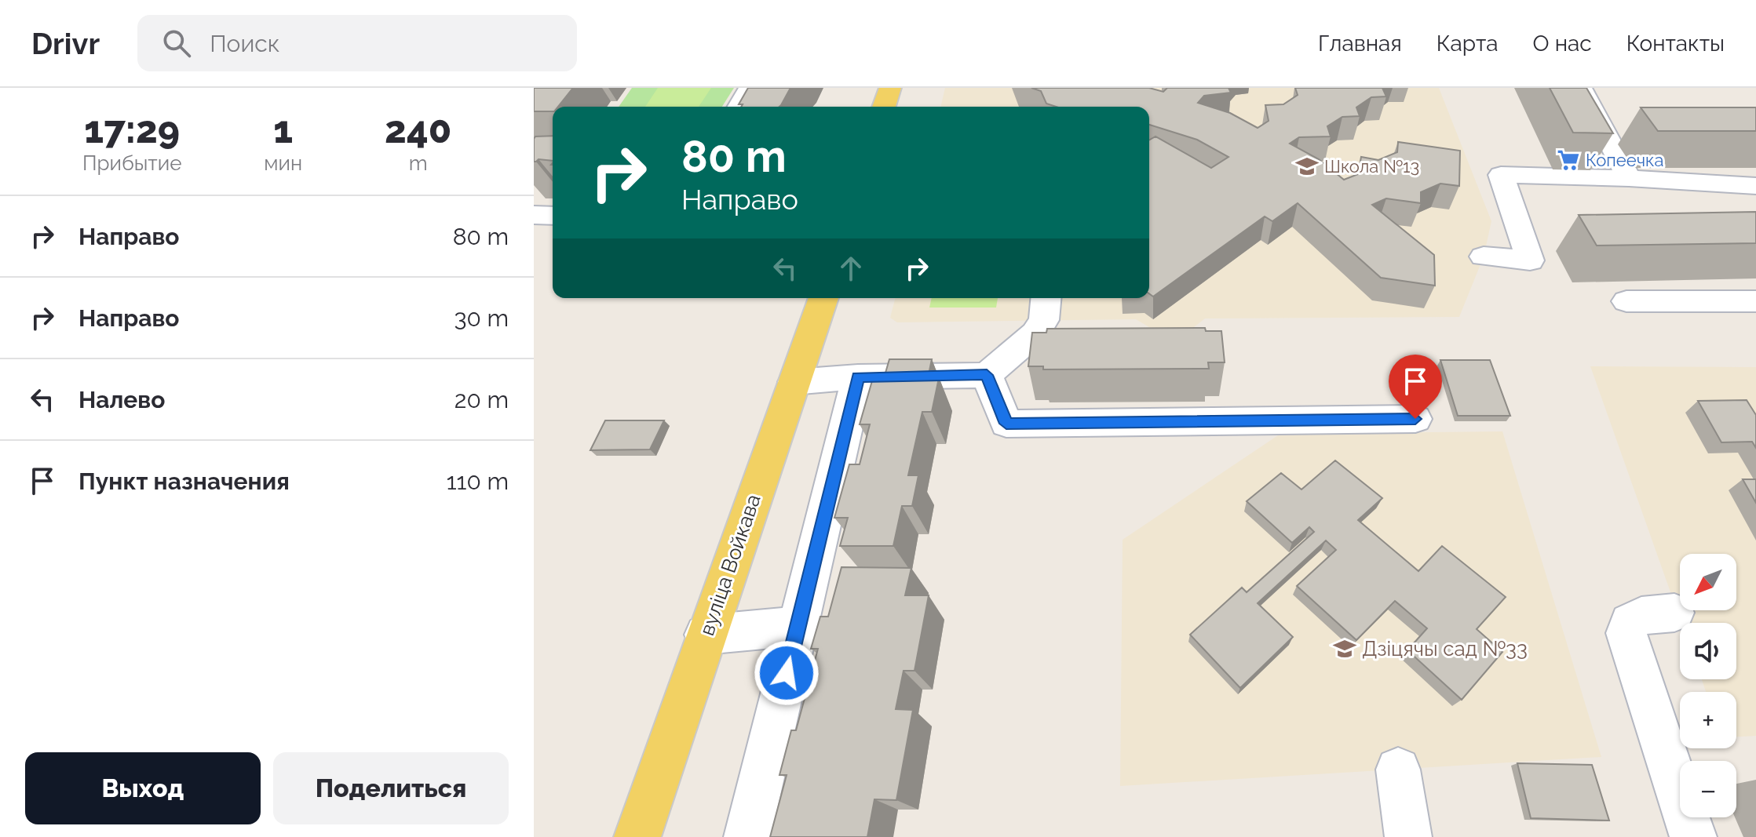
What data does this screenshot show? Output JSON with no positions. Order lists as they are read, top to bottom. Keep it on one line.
{"streets":{"main road":["вуліца Войкава"]},"places":{"supermarket":["Копеечка"],"school or university":["Школа №13","Дзіцячы сад №33"]},"north":"bottom left","page":{"header":"Drivr","search":"Поиск","nav":["Главная","Карта","О нас","Контакты"],"eta":["17:29","Прибытие","1","мин","240","m"],"turn":["80 m","Направо"],"list":[{"name":"Направо","value":"80 m"},{"name":"Направо","value":"30 m"},{"name":"Налево","value":"20 m"},{"name":"Пункт назначения","value":"110 m"}],"map_buttons":["+","−"],"buttons":["Выход","Поделиться"]}}
